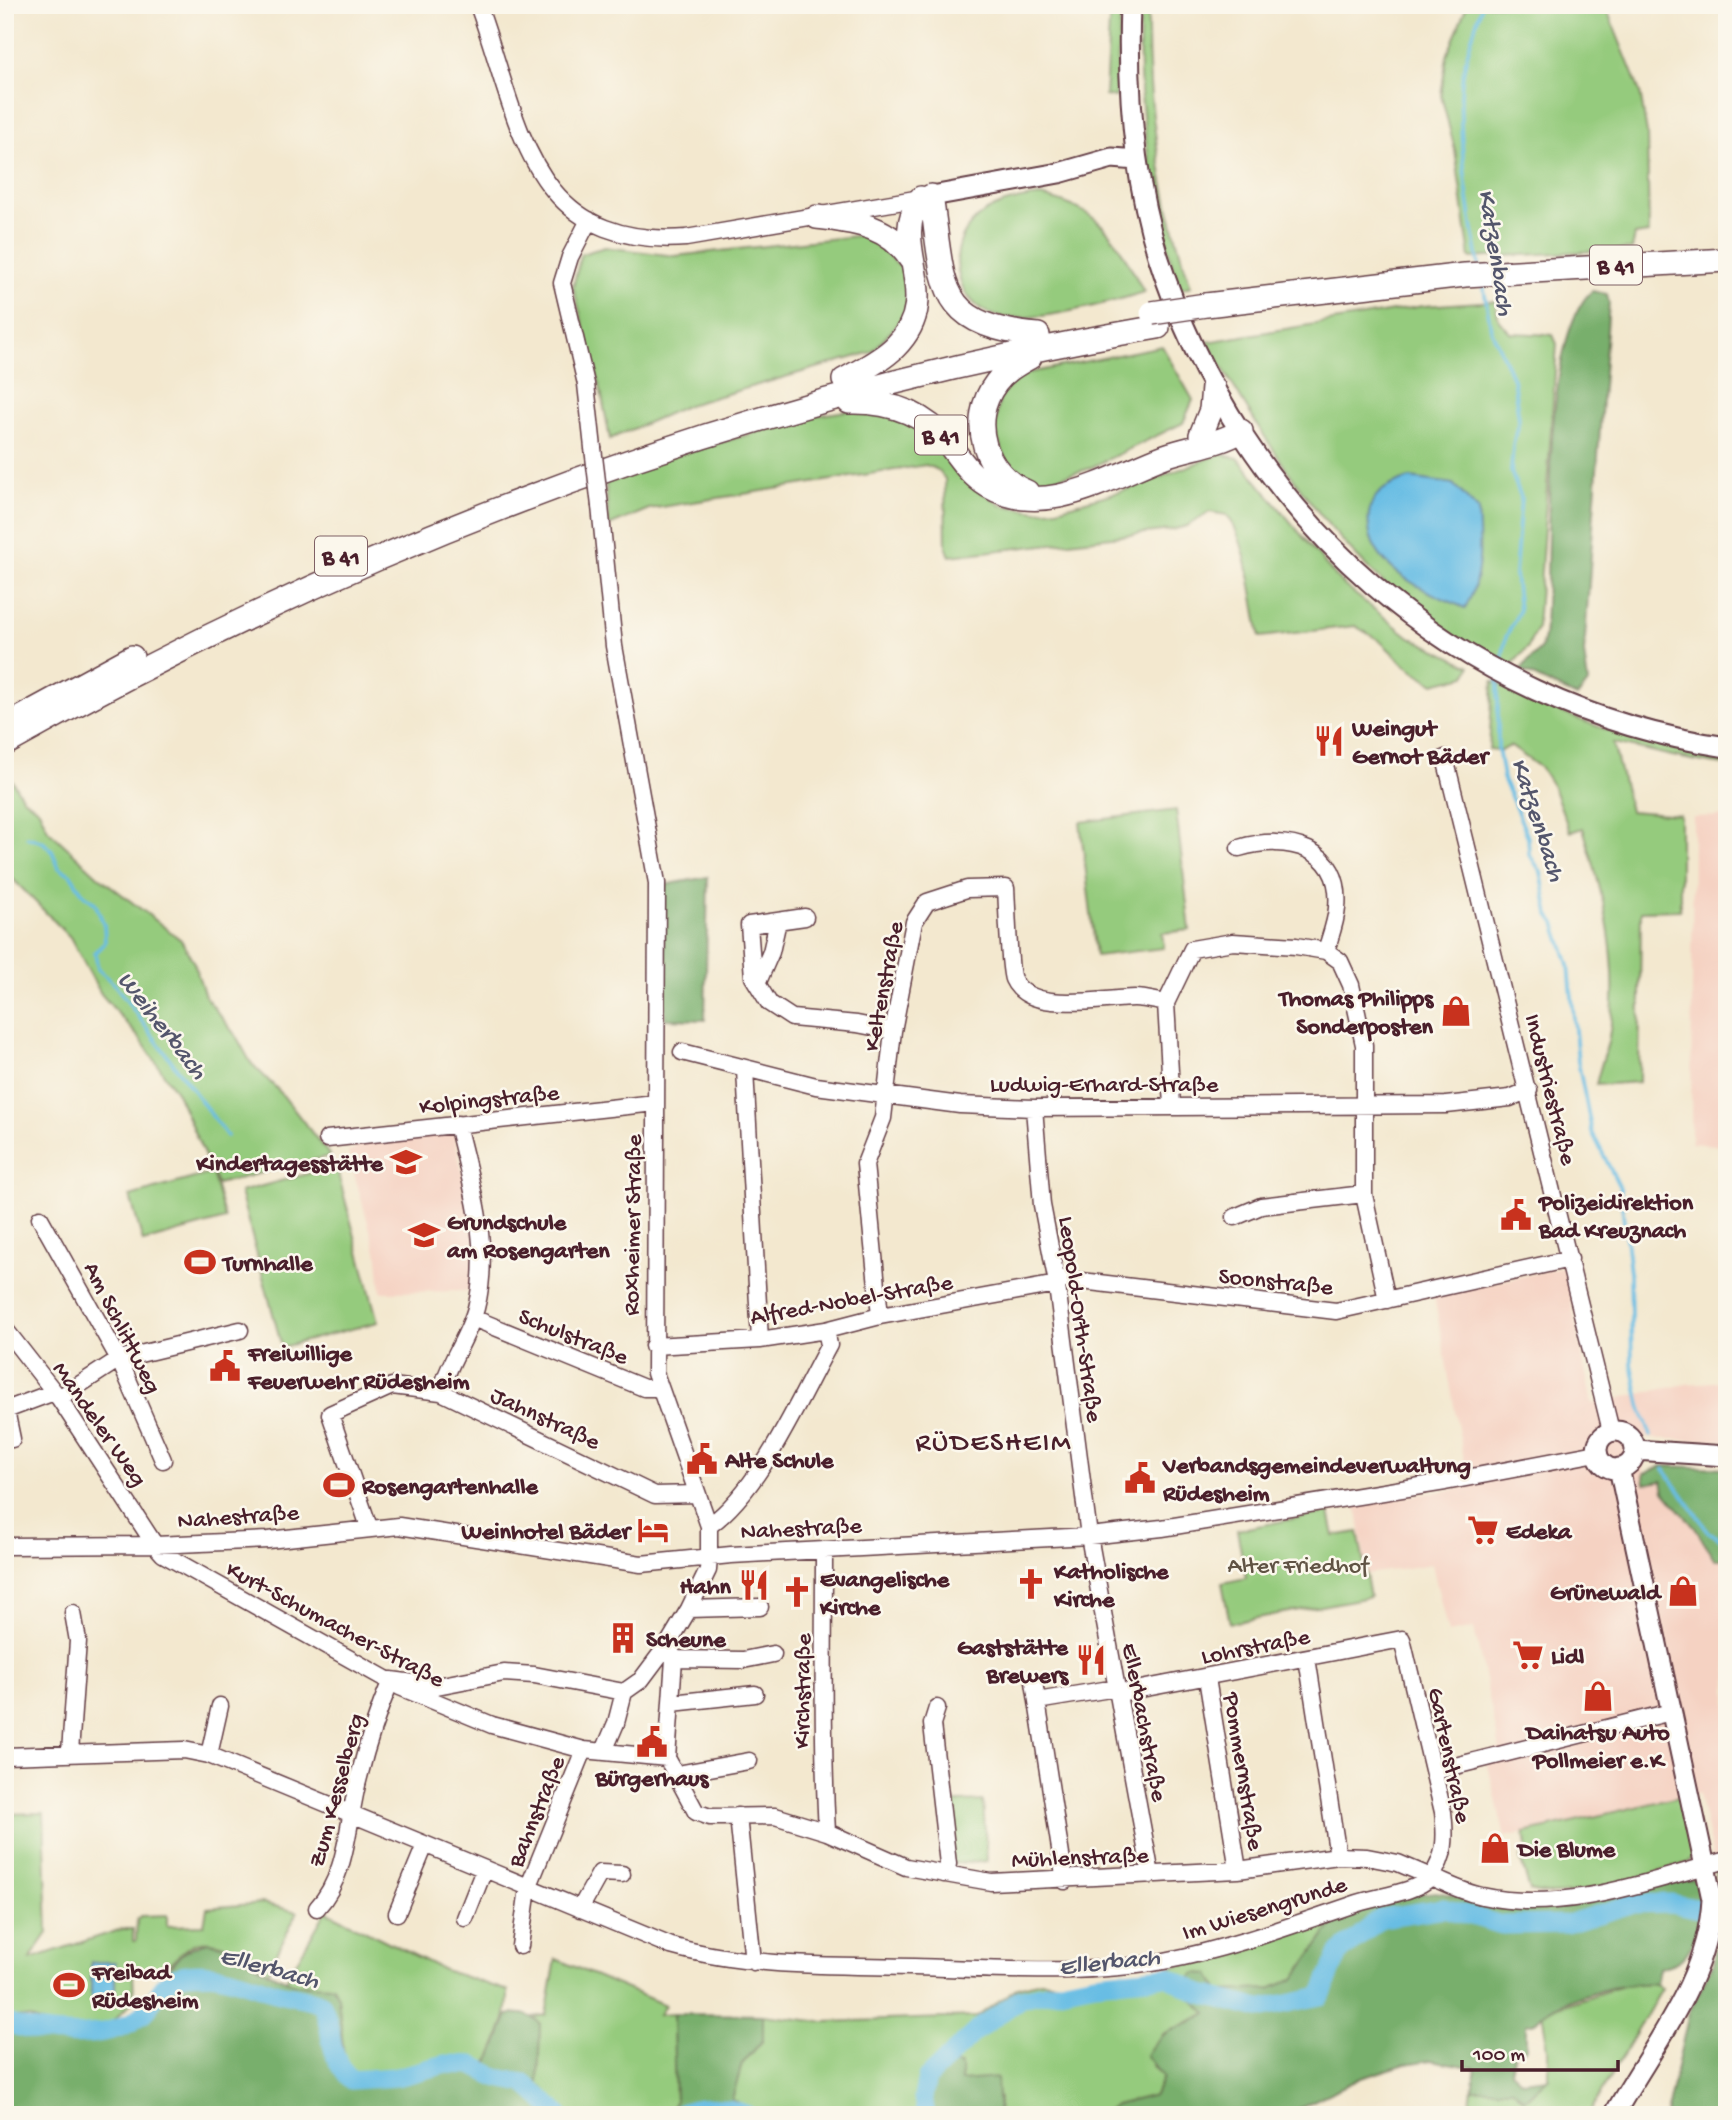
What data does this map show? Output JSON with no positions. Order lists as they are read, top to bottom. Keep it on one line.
{"streets":{"highway":["B 41"],"street":["Keltenstraße","Ludwig-Erhard-Straße","Industriestraße","Kolpingstraße","Roxheimer Straße","Soonstraße","Alfred-Nobel-Straße","Leopold-Orth-Straße","Am Schlittweg","Schulstraße","Jahnstraße","Mandeler Weg","Nahestraße","Kurt-Schumacher-Straße","Lohrstraße","Kirchstraße","Ellerbachstraße","Gartenstraße","Pommernstraße","Zum Kesselberg","Bahnstraße","Mühlenstraße","Im Wiesengrunde"]},"crossings":[["Keltenstraße","Ludwig-Erhard-Straße"],["Keltenstraße","Alfred-Nobel-Straße"],["Ludwig-Erhard-Straße","Industriestraße"],["Ludwig-Erhard-Straße","Leopold-Orth-Straße"],["Industriestraße","Soonstraße"],["Industriestraße","Nahestraße"],["Kolpingstraße","Roxheimer Straße"],["Roxheimer Straße","Alfred-Nobel-Straße"],["Roxheimer Straße","Schulstraße"],["Roxheimer Straße","Jahnstraße"],["Roxheimer Straße","Nahestraße"],["Soonstraße","Alfred-Nobel-Straße"],["Soonstraße","Leopold-Orth-Straße"],["Alfred-Nobel-Straße","Leopold-Orth-Straße"],["Leopold-Orth-Straße","Nahestraße"],["Leopold-Orth-Straße","Ellerbachstraße"],["Jahnstraße","Nahestraße"],["Mandeler Weg","Nahestraße"],["Mandeler Weg","Kurt-Schumacher-Straße"],["Nahestraße","Kurt-Schumacher-Straße"],["Nahestraße","Kirchstraße"],["Nahestraße","Ellerbachstraße"],["Kurt-Schumacher-Straße","Zum Kesselberg"],["Kurt-Schumacher-Straße","Bahnstraße"],["Kurt-Schumacher-Straße","Mühlenstraße"],["Lohrstraße","Ellerbachstraße"],["Lohrstraße","Gartenstraße"],["Lohrstraße","Pommernstraße"],["Kirchstraße","Mühlenstraße"],["Ellerbachstraße","Mühlenstraße"],["Gartenstraße","Mühlenstraße"],["Gartenstraße","Im Wiesengrunde"],["Pommernstraße","Mühlenstraße"],["Zum Kesselberg","Im Wiesengrunde"],["Bahnstraße","Im Wiesengrunde"],["Mühlenstraße","Im Wiesengrunde"]],"districts":["RÜDESHEIM"],"water":["Katzenbach","Weiherbach","Ellerbach"],"parks":["Alter Friedhof"],"places":{"restaurant":["Weingut Gernot Bäder","Hahn","Gaststätte Brewers"],"shop":["Thomas Philipps Sonderposten","Grünewald","Daihatsu Auto Pollmeier e.K","Die Blume"],"school or university":["Kindertagesstätte","Grundschule am Rosengarten"],"public building":["Polizeidirektion Bad Kreuznach","Freiwillige Feuerwehr Rüdesheim","Alte Schule","Verbandsgemeindeverwaltung Rüdesheim","Bürgerhaus"],"sports":["Turnhalle","Rosengartenhalle","Freibad Rüdesheim"],"hotel":["Weinhotel Bäder"],"supermarket":["Edeka","Lidl"],"church":["Katholische Kirche","Evangelische Kirche"],"building":["Scheune"]},"scale_bar":"100 m"}
